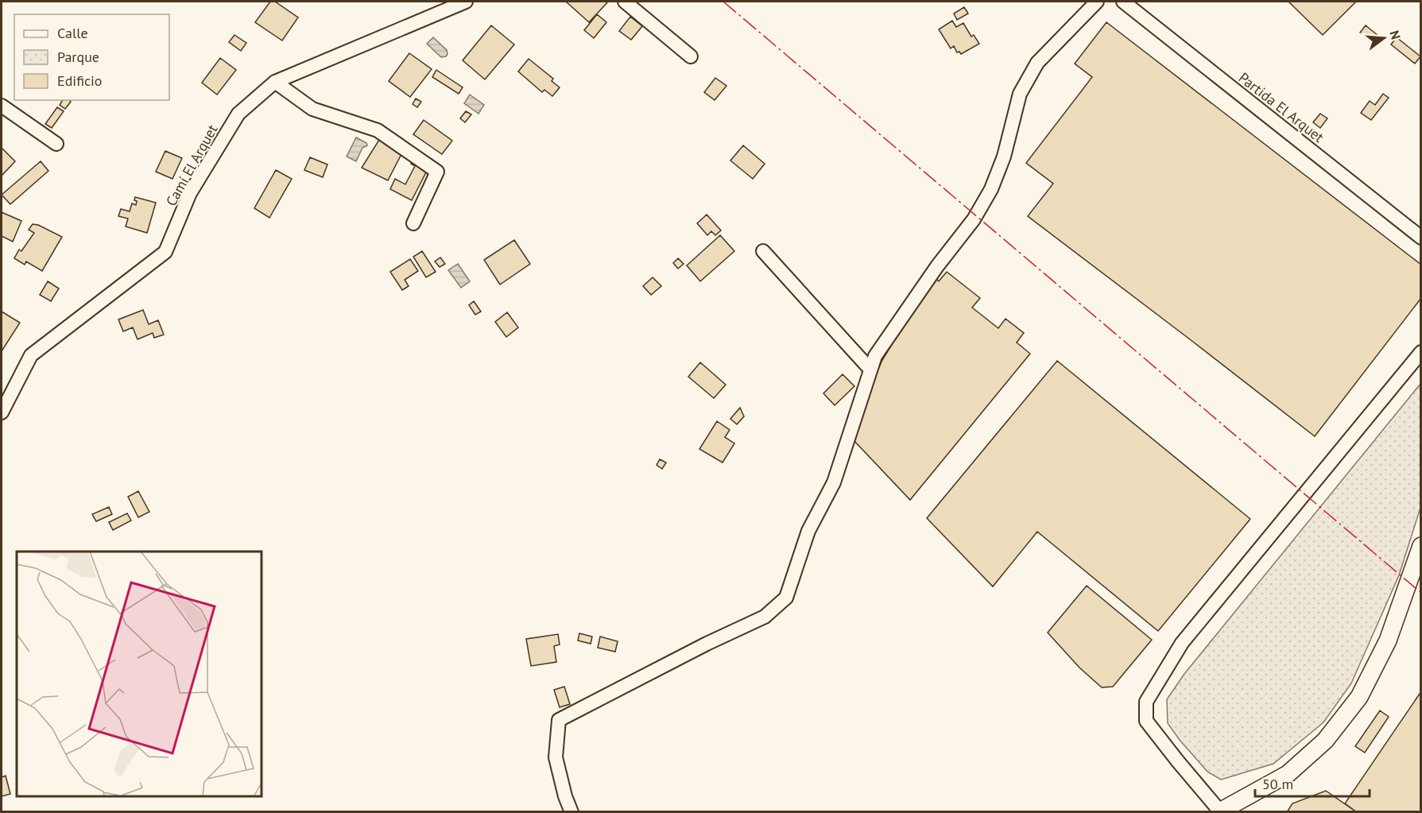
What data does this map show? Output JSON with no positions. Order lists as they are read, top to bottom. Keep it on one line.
{"streets":{"street":["Partida El Arquet","Camí El Arquet"]},"legend":["Calle","Parque","Edificio"],"scale_bar":"50 m","north":"right"}
